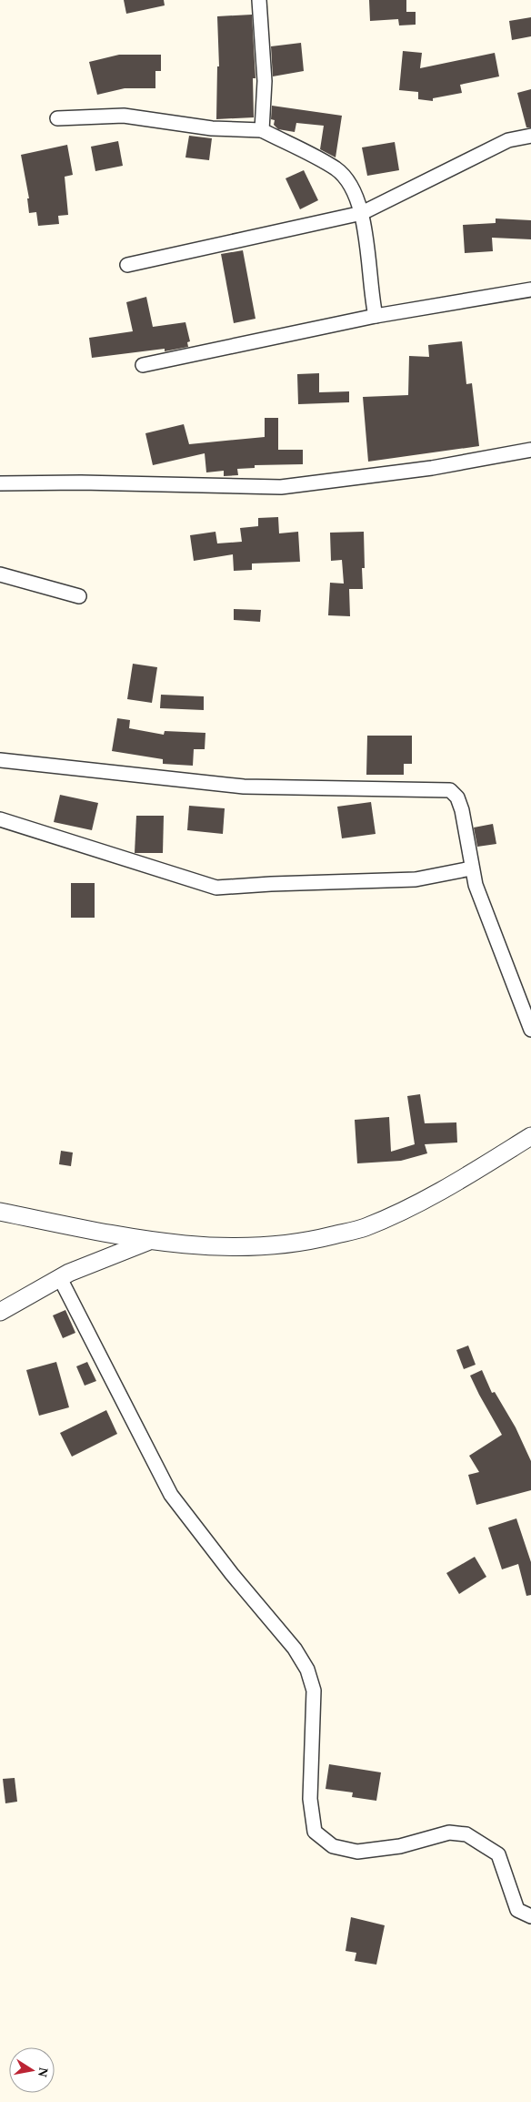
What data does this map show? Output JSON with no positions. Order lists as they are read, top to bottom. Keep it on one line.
{"north":"right"}
